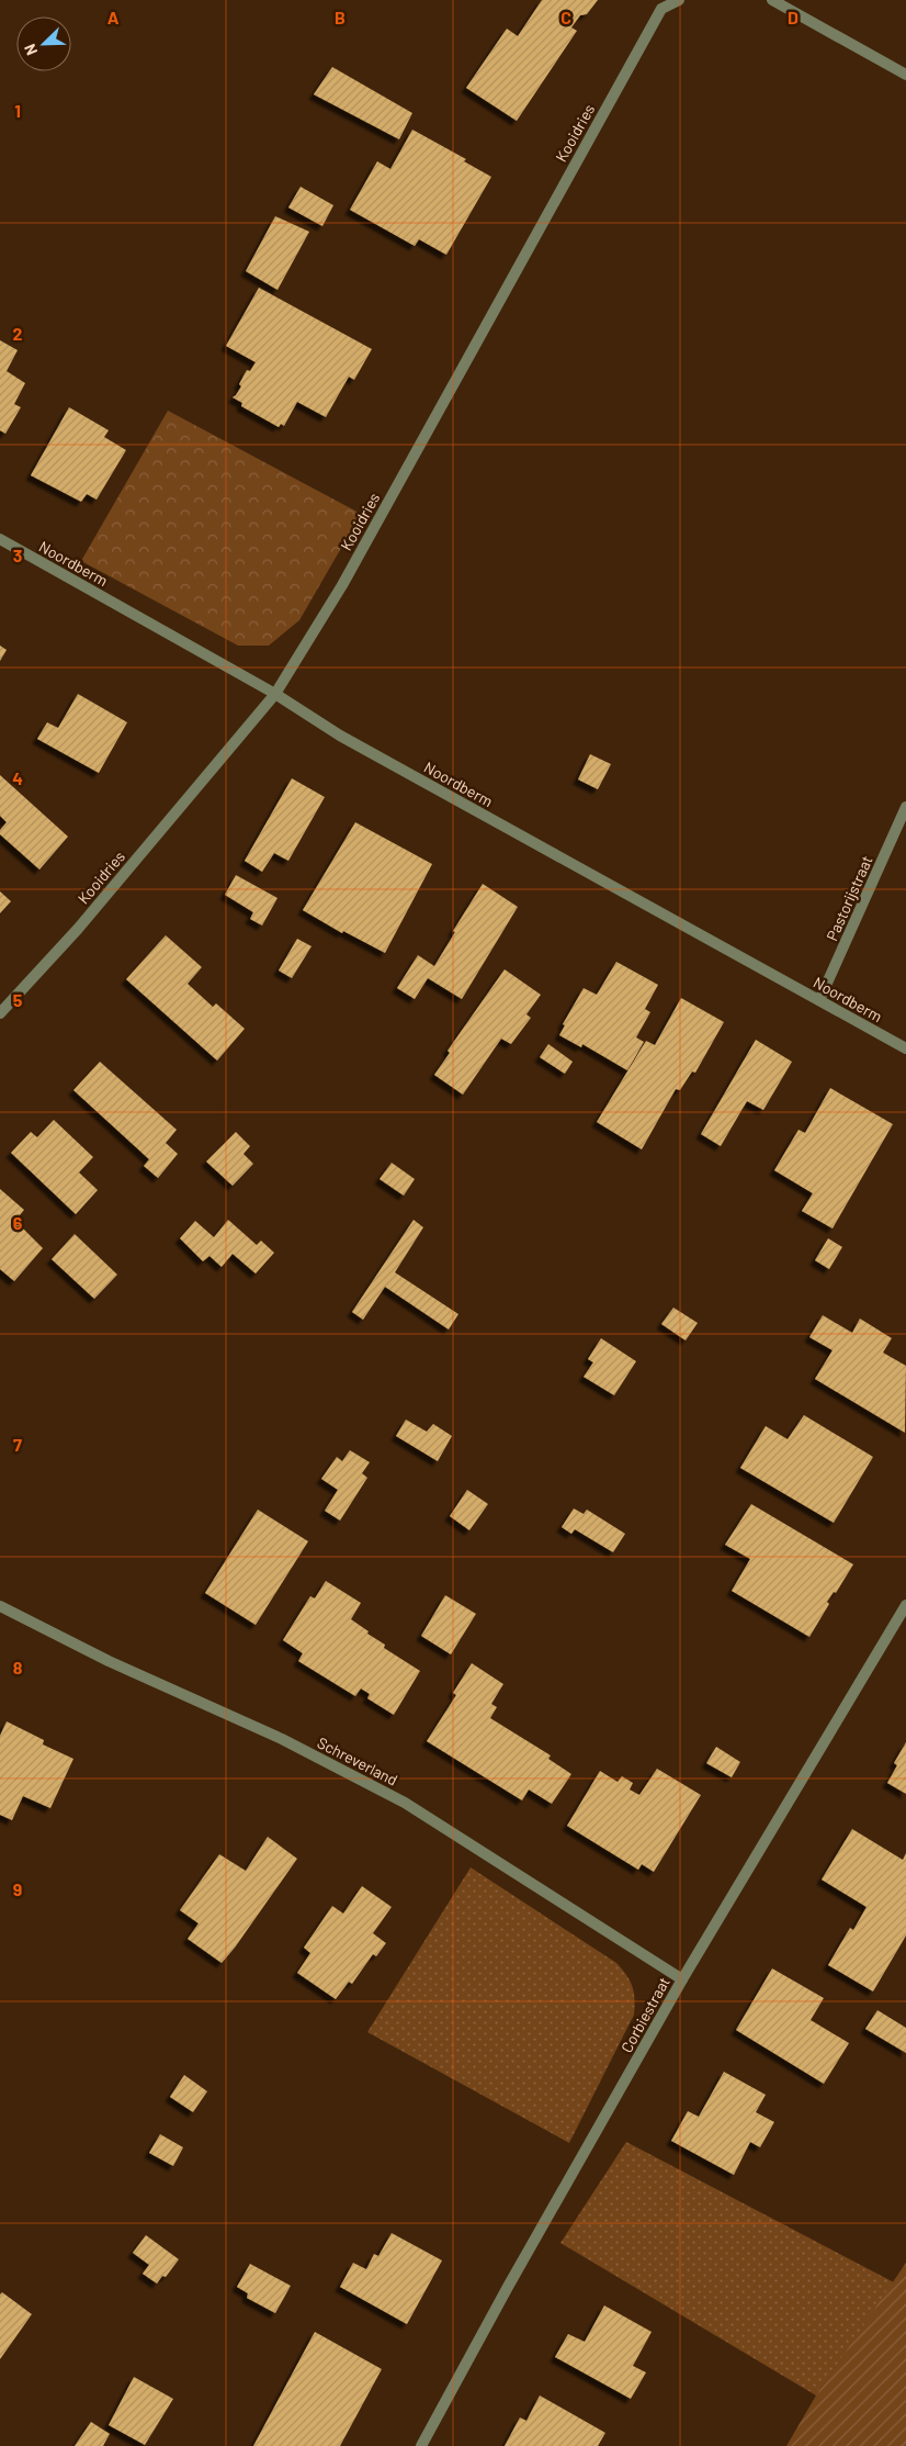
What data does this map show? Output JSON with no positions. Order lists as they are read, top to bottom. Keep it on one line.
{"streets":{"street":["Kooidries","Noordberm","Pastorijstraat","Schreverland","Corbiestraat"]},"crossings":[["Kooidries","Noordberm"],["Noordberm","Pastorijstraat"],["Schreverland","Corbiestraat"]],"north":"bottom left","grid":{"columns":["A","B","C","D"],"rows":["1","2","3","4","5","6","7","8","9"]}}
